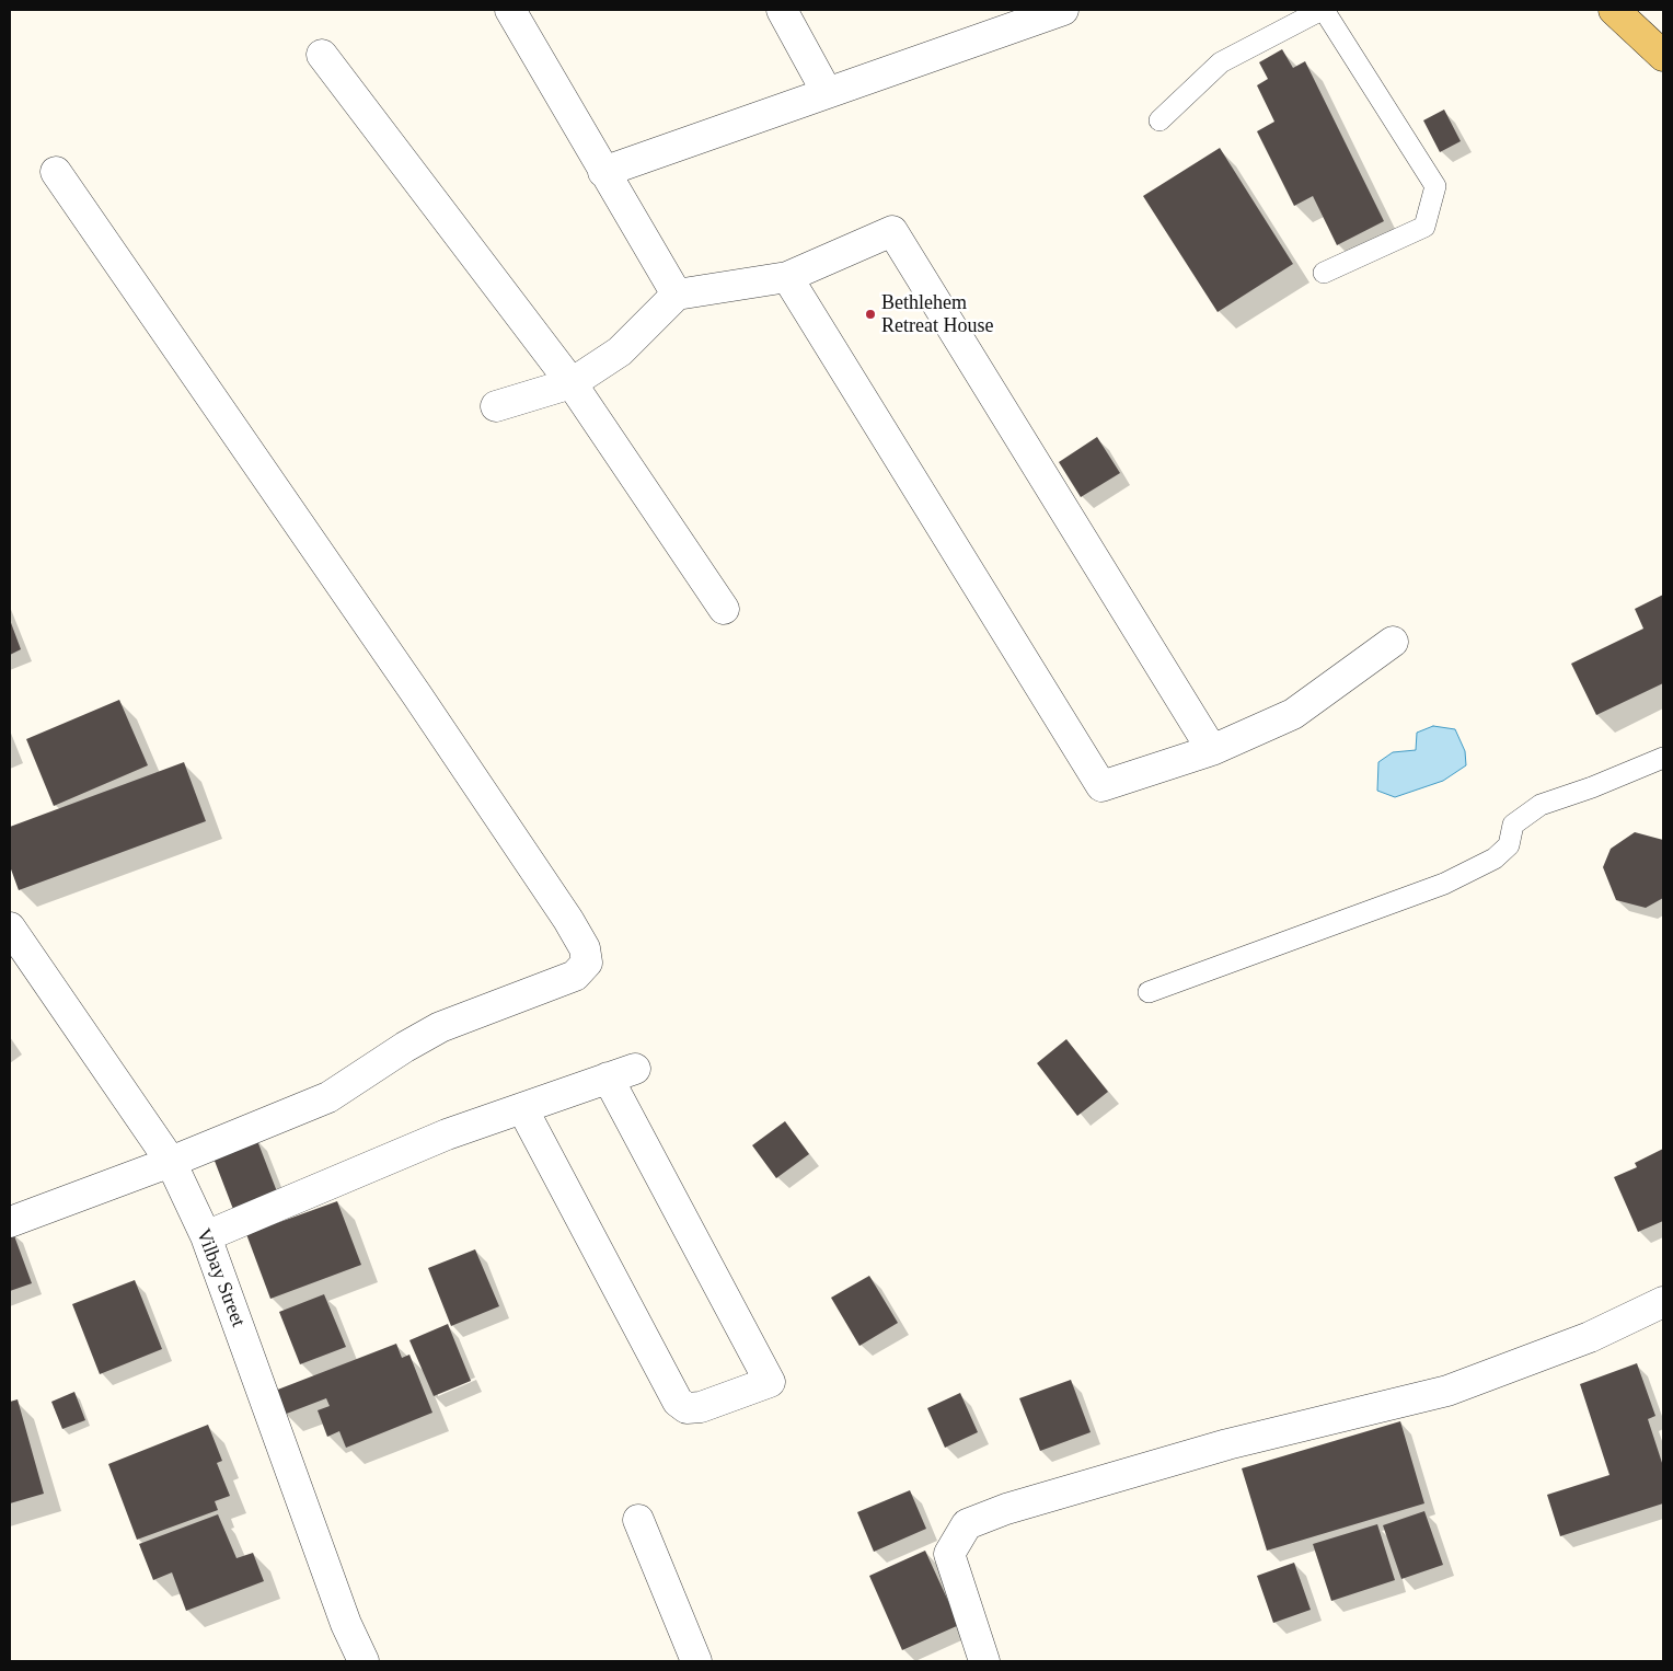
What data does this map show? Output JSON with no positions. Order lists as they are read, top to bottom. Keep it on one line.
{"streets":{"street":["Vilbay Street"]},"places":["Bethlehem Retreat House"]}
